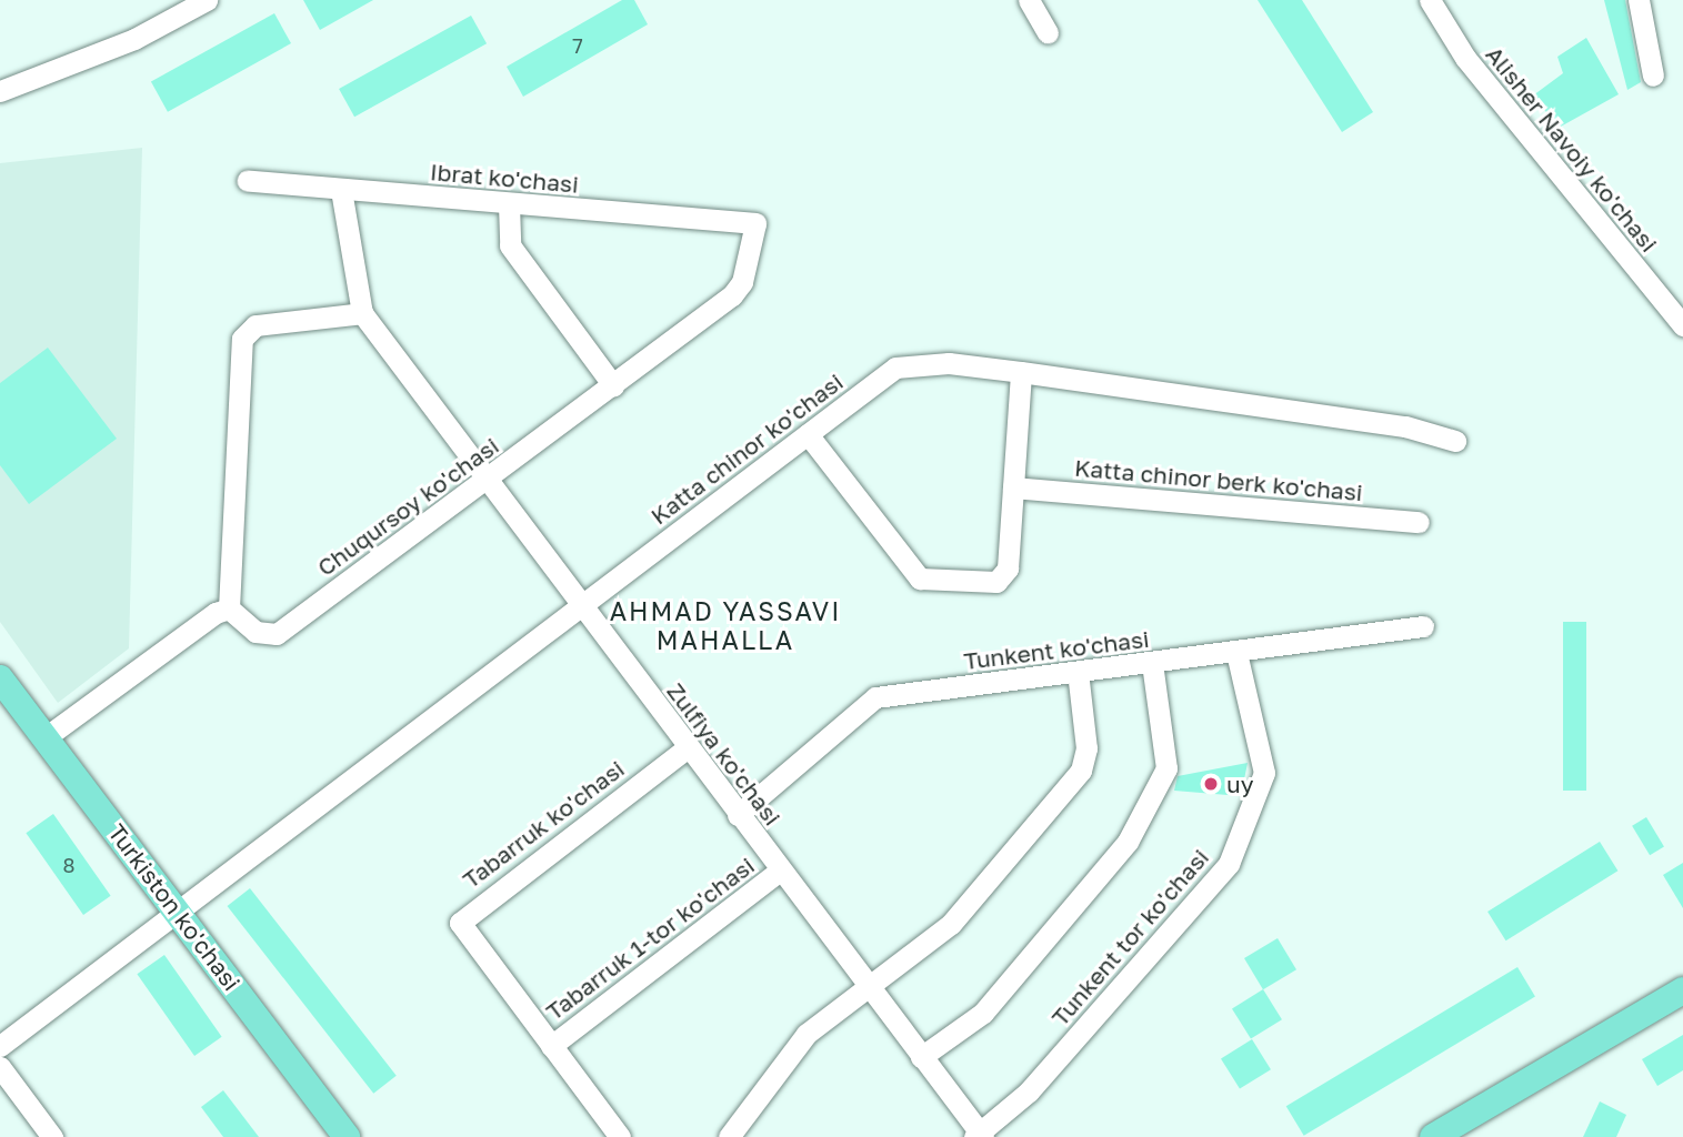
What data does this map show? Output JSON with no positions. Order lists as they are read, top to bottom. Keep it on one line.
{"streets":{"main road":["Turkiston ko'chasi"],"street":["Alisher Navoiy ko'chasi","Ibrat ko'chasi","Katta chinor ko'chasi","Katta chinor berk ko'chasi","Chuqursoy ko'chasi","Tunkent ko'chasi","Zulfiya ko'chasi","Tabarruk ko'chasi","Tunkent tor ko'chasi","Tabarruk 1-tor ko'chasi"]},"crossings":[["Ibrat ko'chasi","Chuqursoy ko'chasi"],["Ibrat ko'chasi","Zulfiya ko'chasi"],["Katta chinor ko'chasi","Zulfiya ko'chasi"],["Katta chinor ko'chasi","Turkiston ko'chasi"],["Chuqursoy ko'chasi","Zulfiya ko'chasi"],["Tunkent ko'chasi","Zulfiya ko'chasi"],["Tunkent ko'chasi","Tunkent tor ko'chasi"],["Zulfiya ko'chasi","Tabarruk ko'chasi"],["Zulfiya ko'chasi","Tunkent tor ko'chasi"],["Zulfiya ko'chasi","Tabarruk 1-tor ko'chasi"],["Tabarruk ko'chasi","Tabarruk 1-tor ko'chasi"]],"districts":["AHMAD YASSAVI MAHALLA"],"places":["uy"],"house_numbers":["7","8"]}
